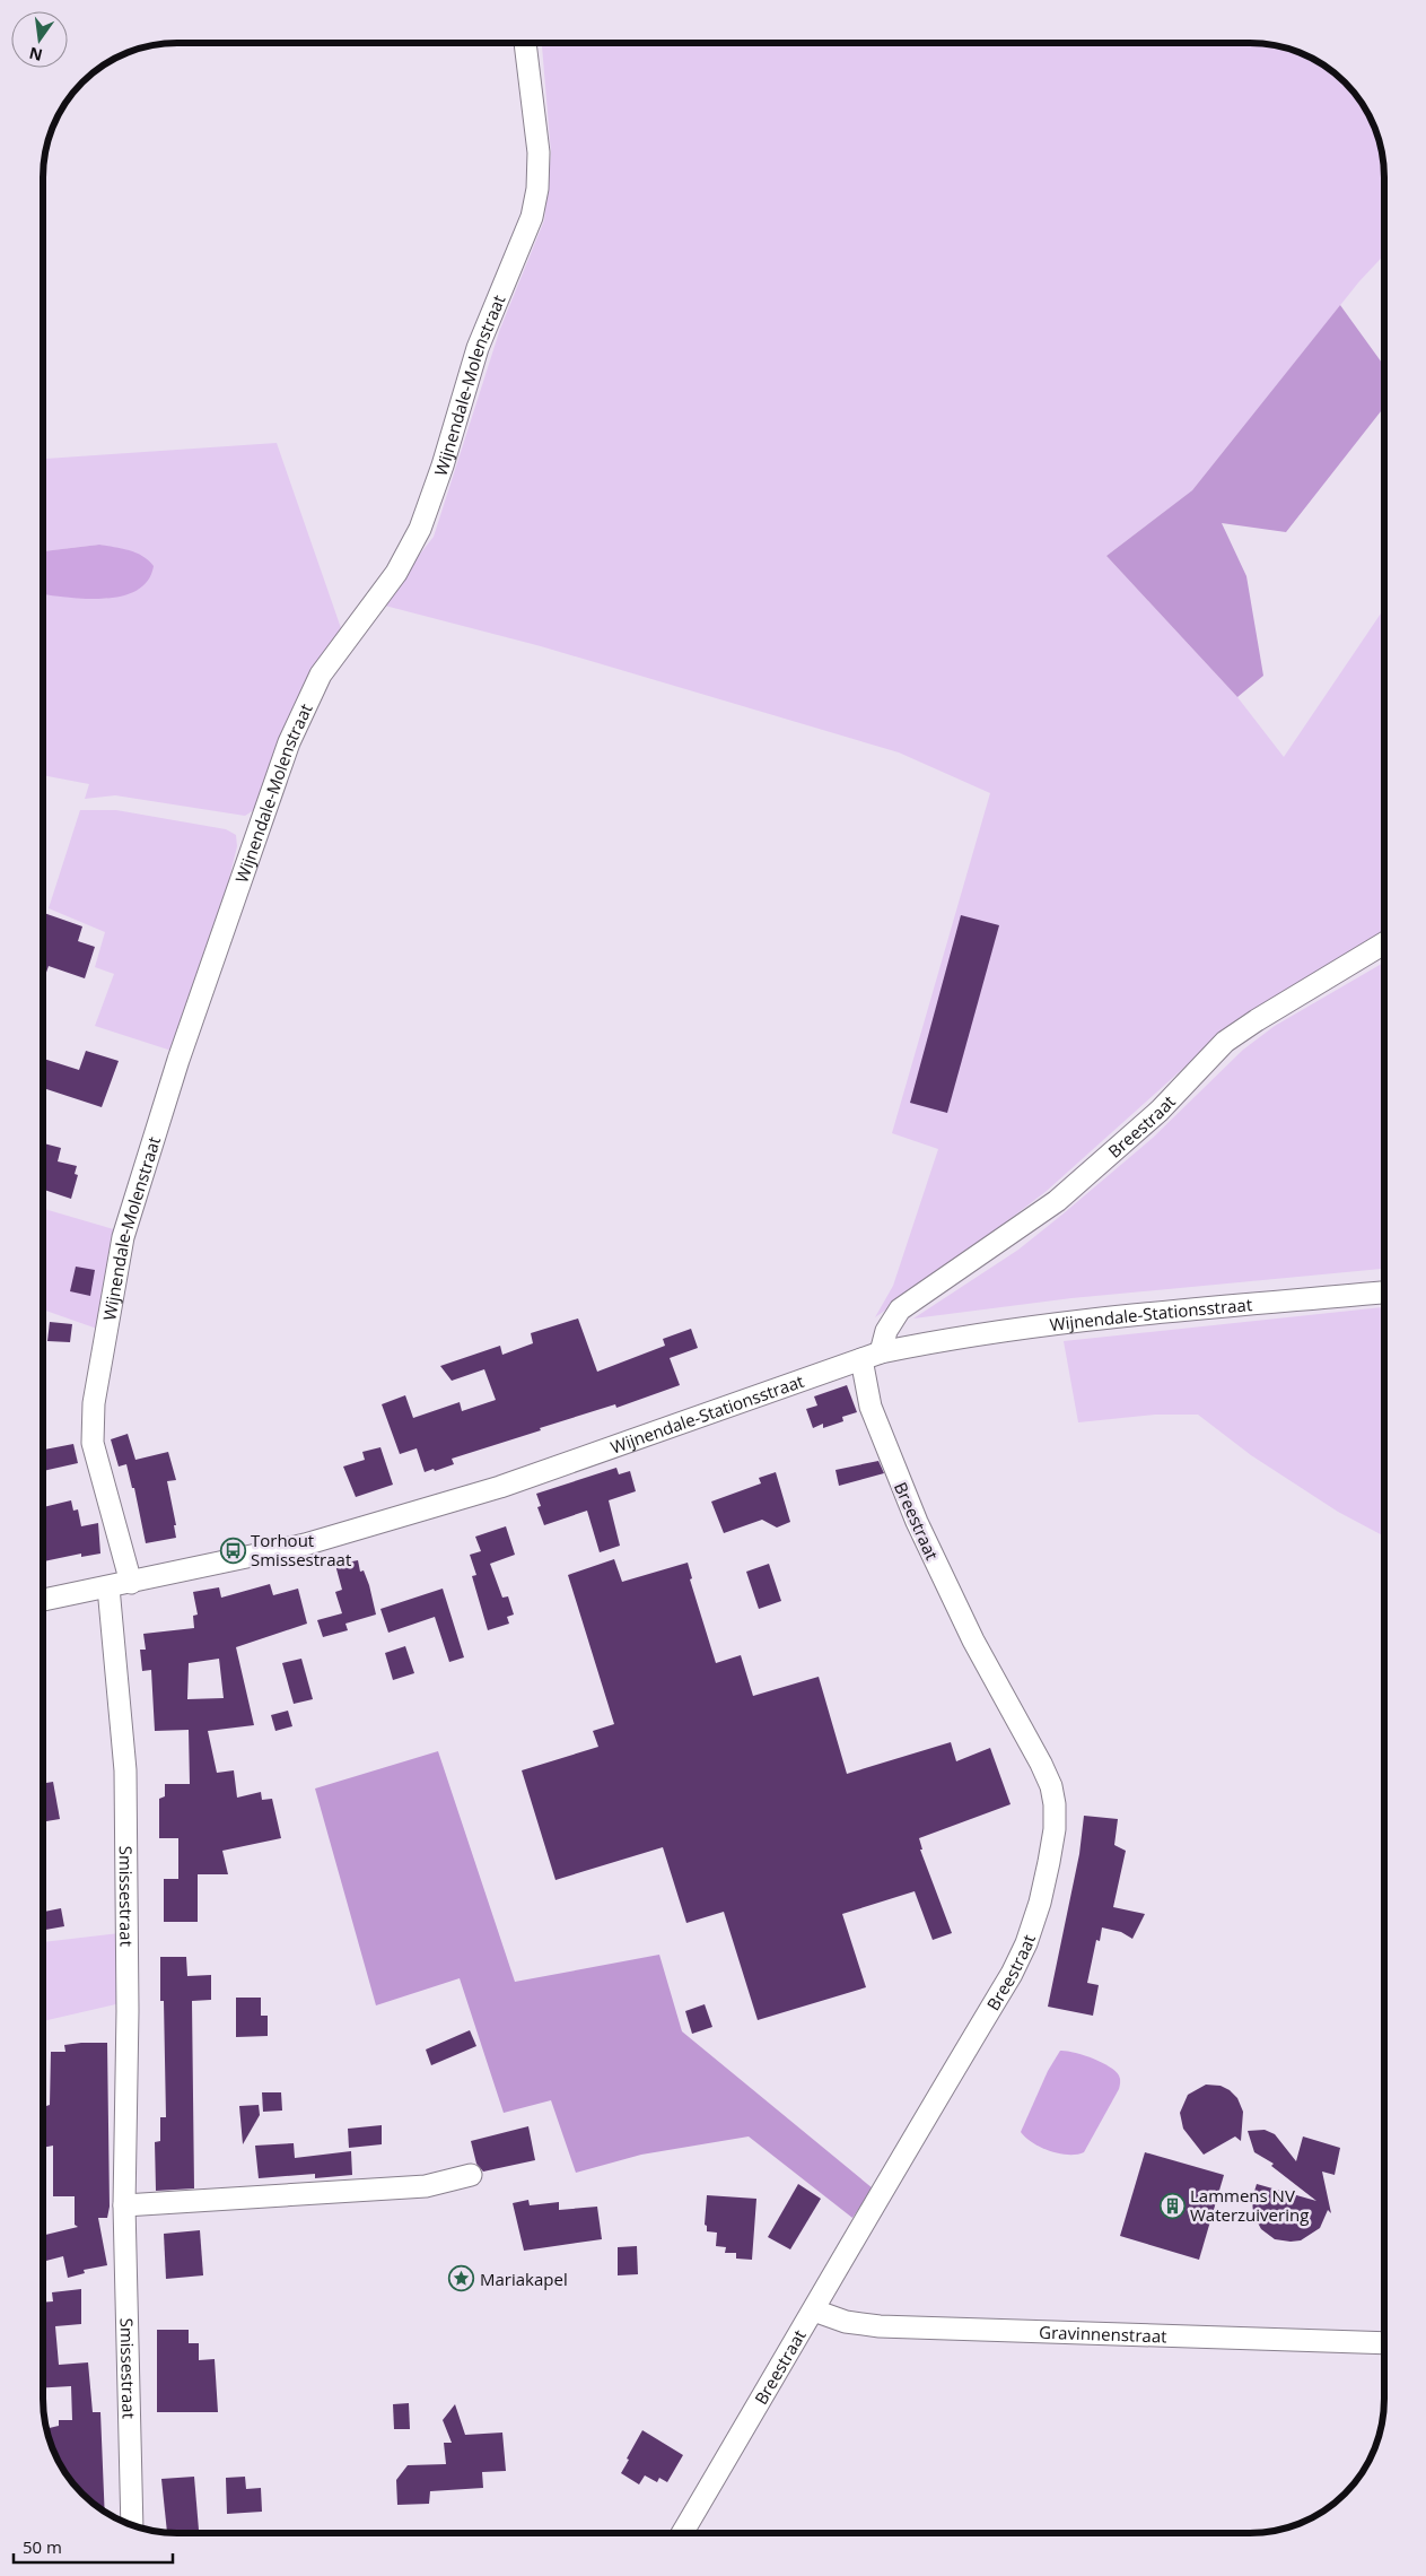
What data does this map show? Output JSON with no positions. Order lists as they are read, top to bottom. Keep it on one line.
{"streets":{"street":["Wijnendale-Molenstraat","Breestraat","Wijnendale-Stationsstraat","Smissestraat","Gravinnenstraat"]},"crossings":[["Wijnendale-Molenstraat","Wijnendale-Stationsstraat"],["Breestraat","Wijnendale-Stationsstraat"],["Breestraat","Gravinnenstraat"],["Wijnendale-Stationsstraat","Smissestraat"]],"places":{"bus stop":["Torhout Smissestraat"],"building":["Lammens NV Waterzuivering"],"place":["Mariakapel"]},"scale_bar":"50 m","north":"bottom"}
